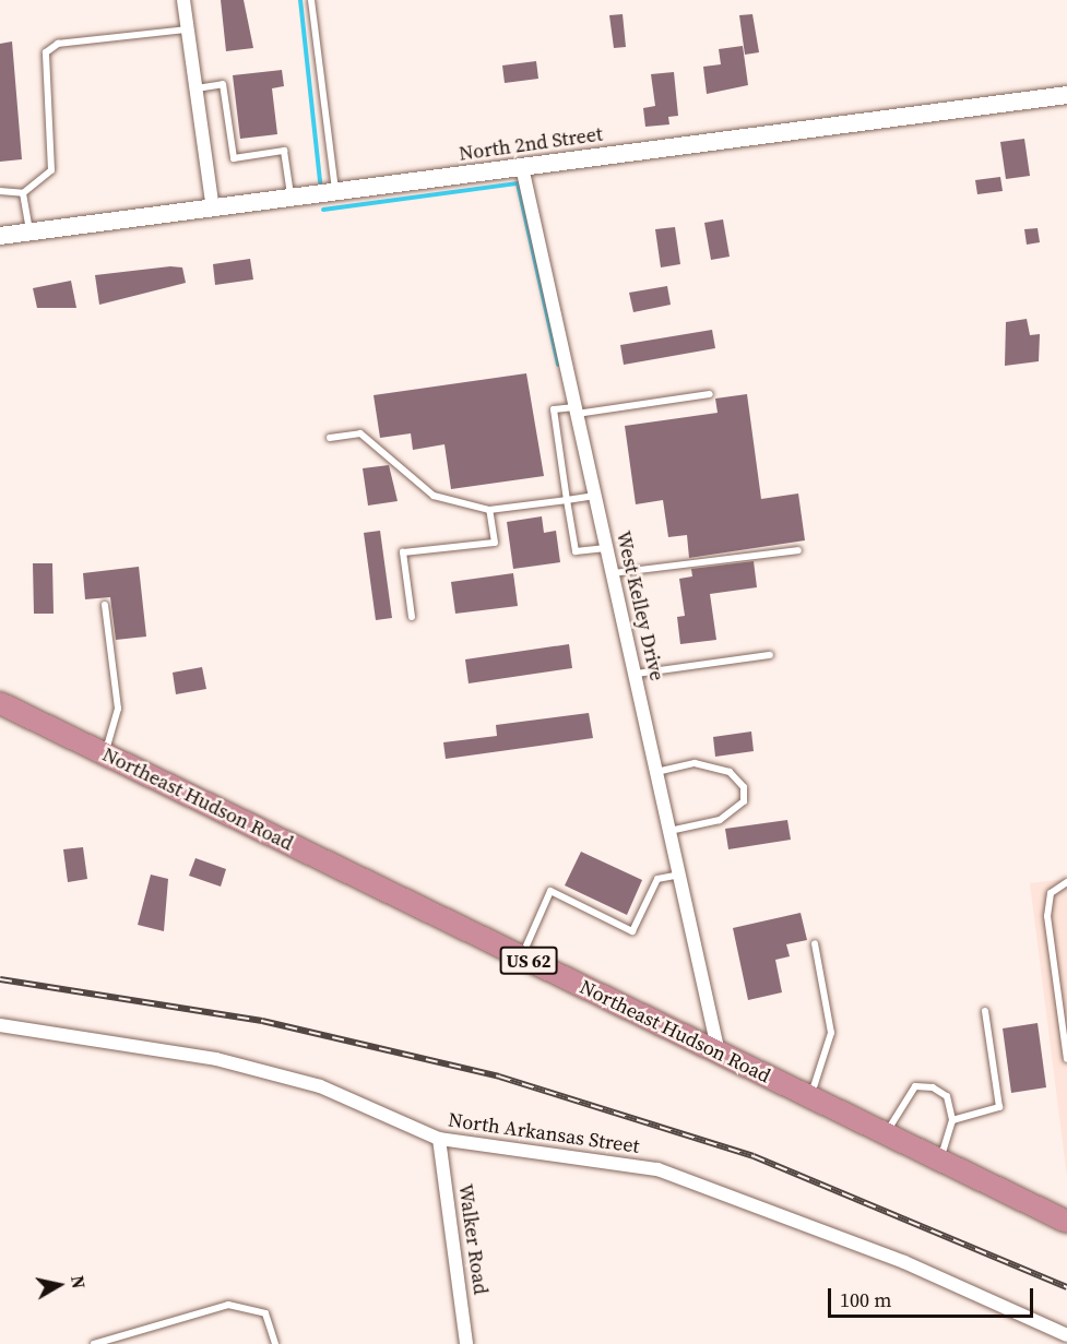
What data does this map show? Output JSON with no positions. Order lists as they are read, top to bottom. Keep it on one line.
{"streets":{"highway":["Northeast Hudson Road","US 62"],"main road":["North 2nd Street"],"street":["West Kelley Drive","North Arkansas Street","Walker Road"]},"crossings":[["North 2nd Street","West Kelley Drive"],["West Kelley Drive","Northeast Hudson Road"],["North Arkansas Street","Walker Road"]],"scale_bar":"100 m","north":"right"}
